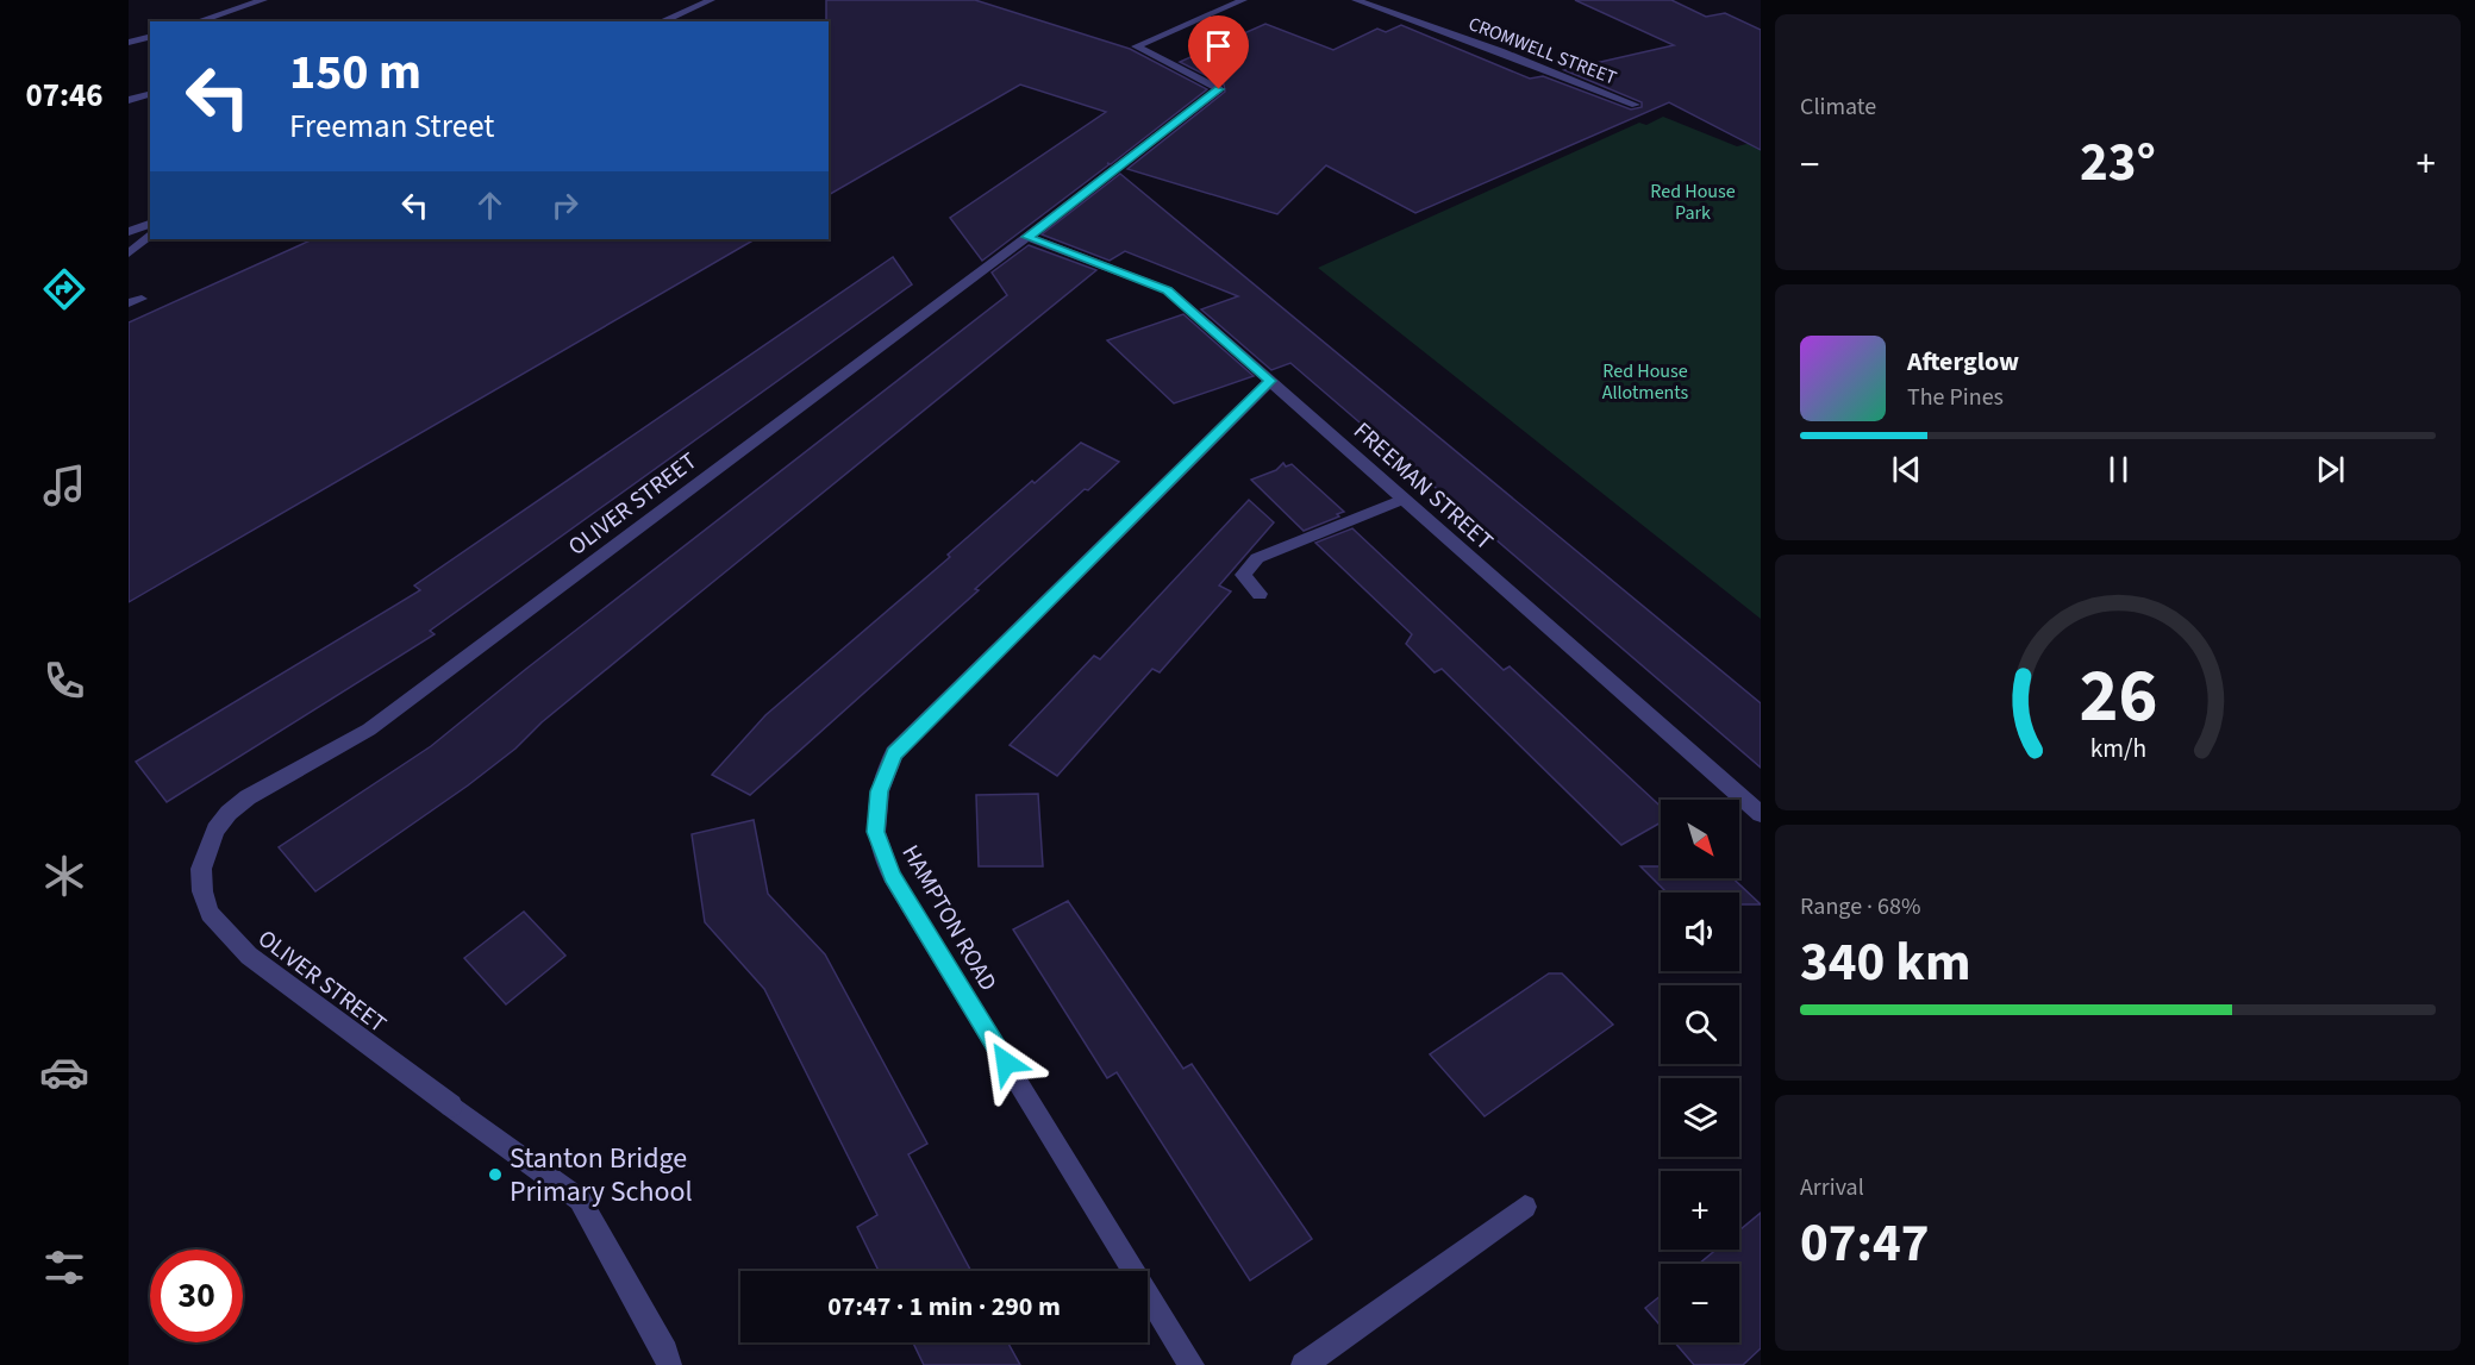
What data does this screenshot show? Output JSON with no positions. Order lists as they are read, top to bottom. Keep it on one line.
{"streets":{"street":["CROMWELL STREET","FREEMAN STREET","OLIVER STREET","HAMPTON ROAD"]},"crossings":[["FREEMAN STREET","OLIVER STREET"],["FREEMAN STREET","HAMPTON ROAD"]],"parks":["Red House Park","Red House Allotments"],"places":["Stanton Bridge Primary School"],"north":"bottom right","page":{"tabs":"07:46","tile":["Climate",["Range · 68%","340 km"],["Arrival","07:47"]],"turn":["150 m","Freeman Street"],"heat":["−","23°","+"],"song":["Afterglow","The Pines"],"map_buttons":["+","−"],"limit":"30","trip":"07:47 · 1 min · 290 m","gauge":["26","km/h"]}}
